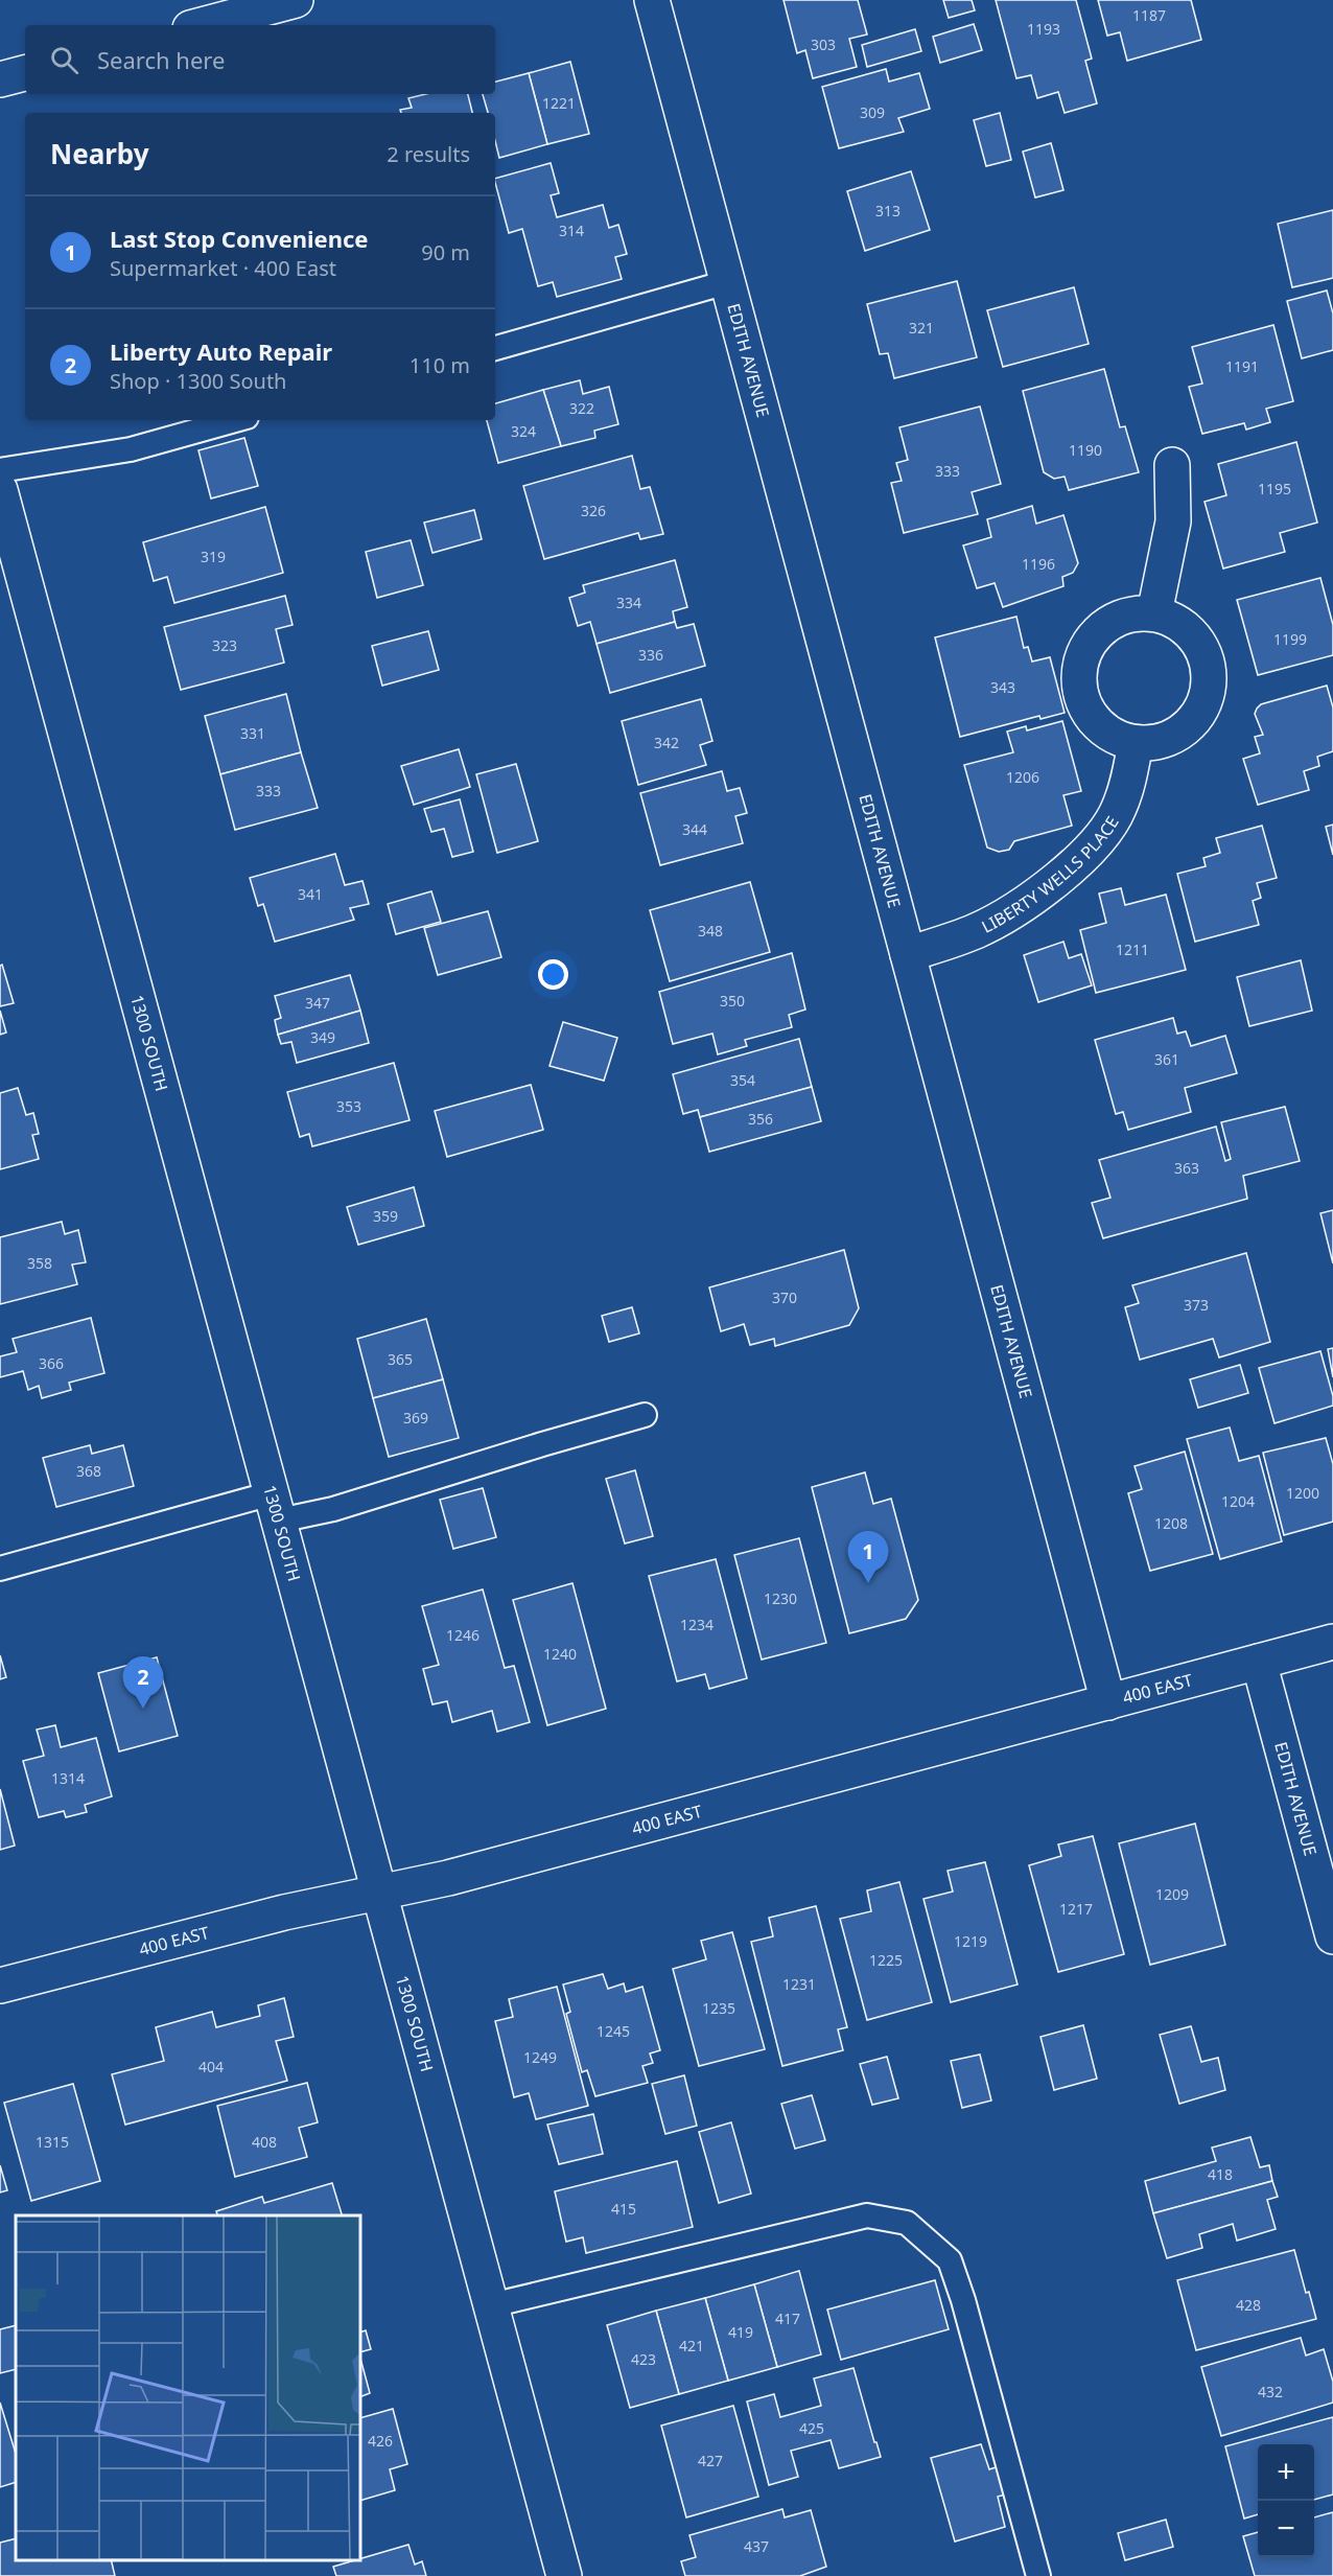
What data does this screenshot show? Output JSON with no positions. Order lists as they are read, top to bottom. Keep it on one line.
{"streets":{"street":["EDITH AVENUE","LIBERTY WELLS PLACE","1300 SOUTH","400 EAST"]},"crossings":[["EDITH AVENUE","LIBERTY WELLS PLACE"],["EDITH AVENUE","400 EAST"],["1300 SOUTH","400 EAST"]],"house_numbers":["1187","1193","303","1221","309","313","314","321","1191","322","324","1190","333","1195","326","319","1196","334","1199","323","336","343","331","342","1206","333","344","341","348","1211","350","347","349","361","354","353","356","363","359","358","370","373","365","366","369","368","1200","1204","1208","1230","1234","1246","1240","1314","1209","1217","1219","1225","1231","1235","1245","1249","404","1315","408","418","415","428","417","419","421","423","432","425","426","427","437"],"page":{"search":"Search here","heading":["Nearby","2 results"],"list":[{"mark":"1","name":"Last Stop Convenience","note":"Supermarket · 400 East","value":"90 m"},{"mark":"2","name":"Liberty Auto Repair","note":"Shop · 1300 South","value":"110 m"}],"pins":["1","2"],"map_buttons":["+","−"]}}
